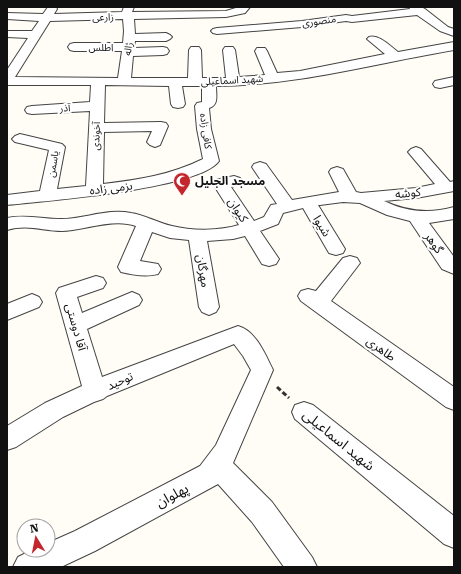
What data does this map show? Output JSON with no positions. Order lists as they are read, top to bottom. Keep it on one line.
{"streets":{"street":["زارعی","منصوری","اطلس","ژاله","شهید اسماعیلی","آذر","کافی زاده","آخوندی","یاسمن","بزمی زاده","کوشه","کیوان","شیوا","گوهر","مهرگان","آقا دوستی","طاهری","توحید","پهلوان"]},"crossings":[["زارعی","ژاله"],["اطلس","ژاله"],["ژاله","شهید اسماعیلی"],["شهید اسماعیلی","کافی زاده"],["شهید اسماعیلی","آخوندی"],["شهید اسماعیلی","توحید"],["شهید اسماعیلی","پهلوان"],["آذر","آخوندی"],["کافی زاده","بزمی زاده"],["آخوندی","بزمی زاده"],["یاسمن","بزمی زاده"],["کوشه","شیوا"],["آقا دوستی","توحید"],["توحید","پهلوان"]],"places":{"mosque":["مسجد الجلیل"]},"north":"top"}
